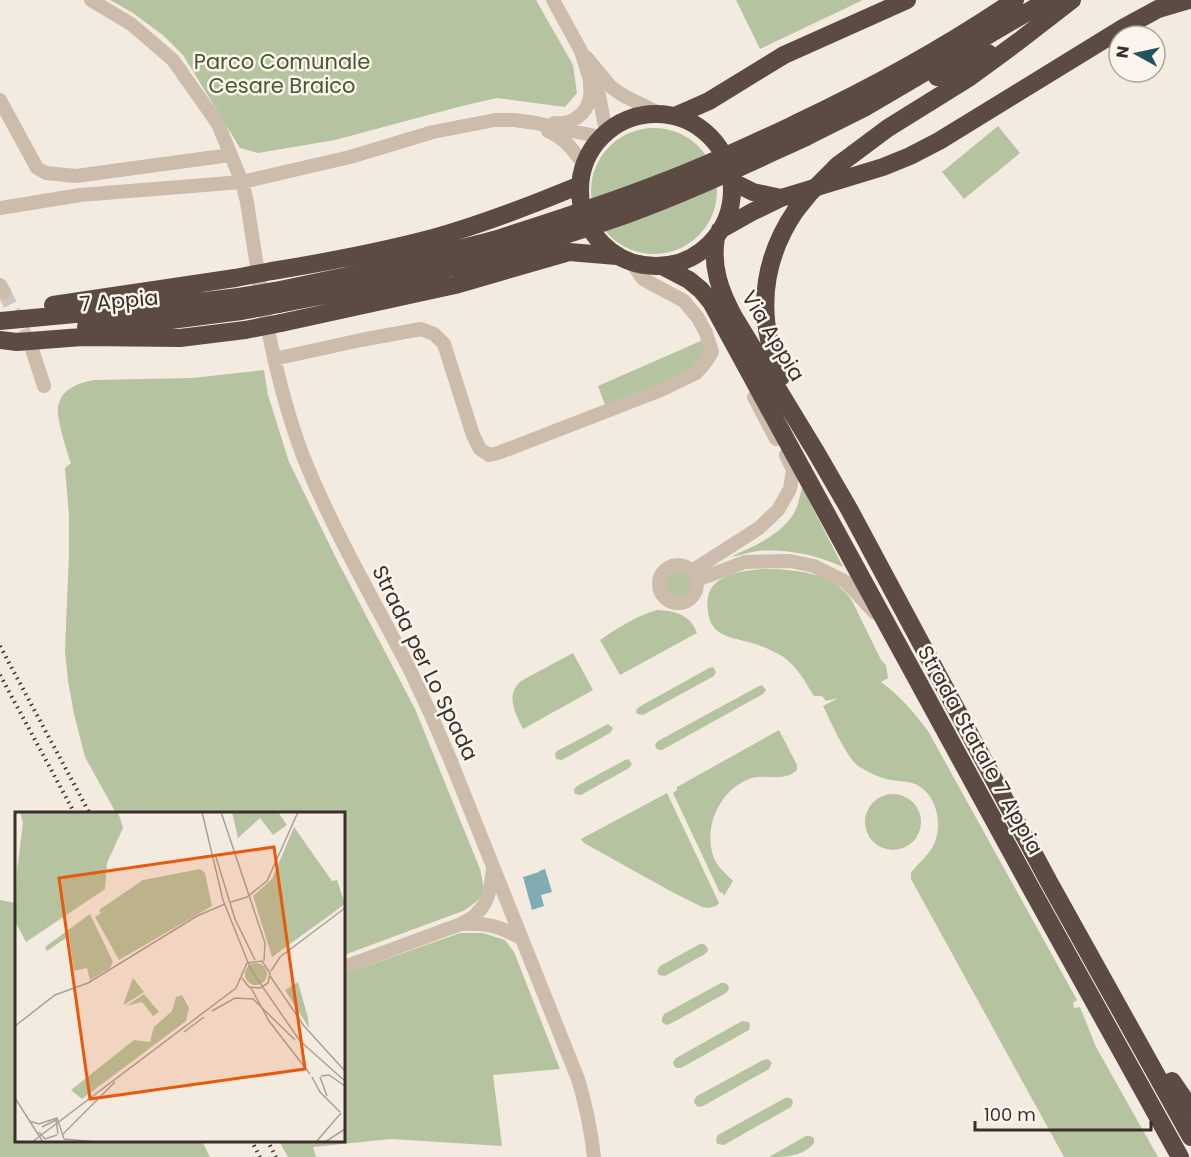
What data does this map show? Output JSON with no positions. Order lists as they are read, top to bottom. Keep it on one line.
{"streets":{"highway":["7 Appia","Via Appia","Strada Statale 7 Appia"],"street":["Strada per Lo Spada"]},"crossings":[["Via Appia","Strada Statale 7 Appia"]],"parks":["Parco Comunale Cesare Braico"],"scale_bar":"100 m","north":"left"}
